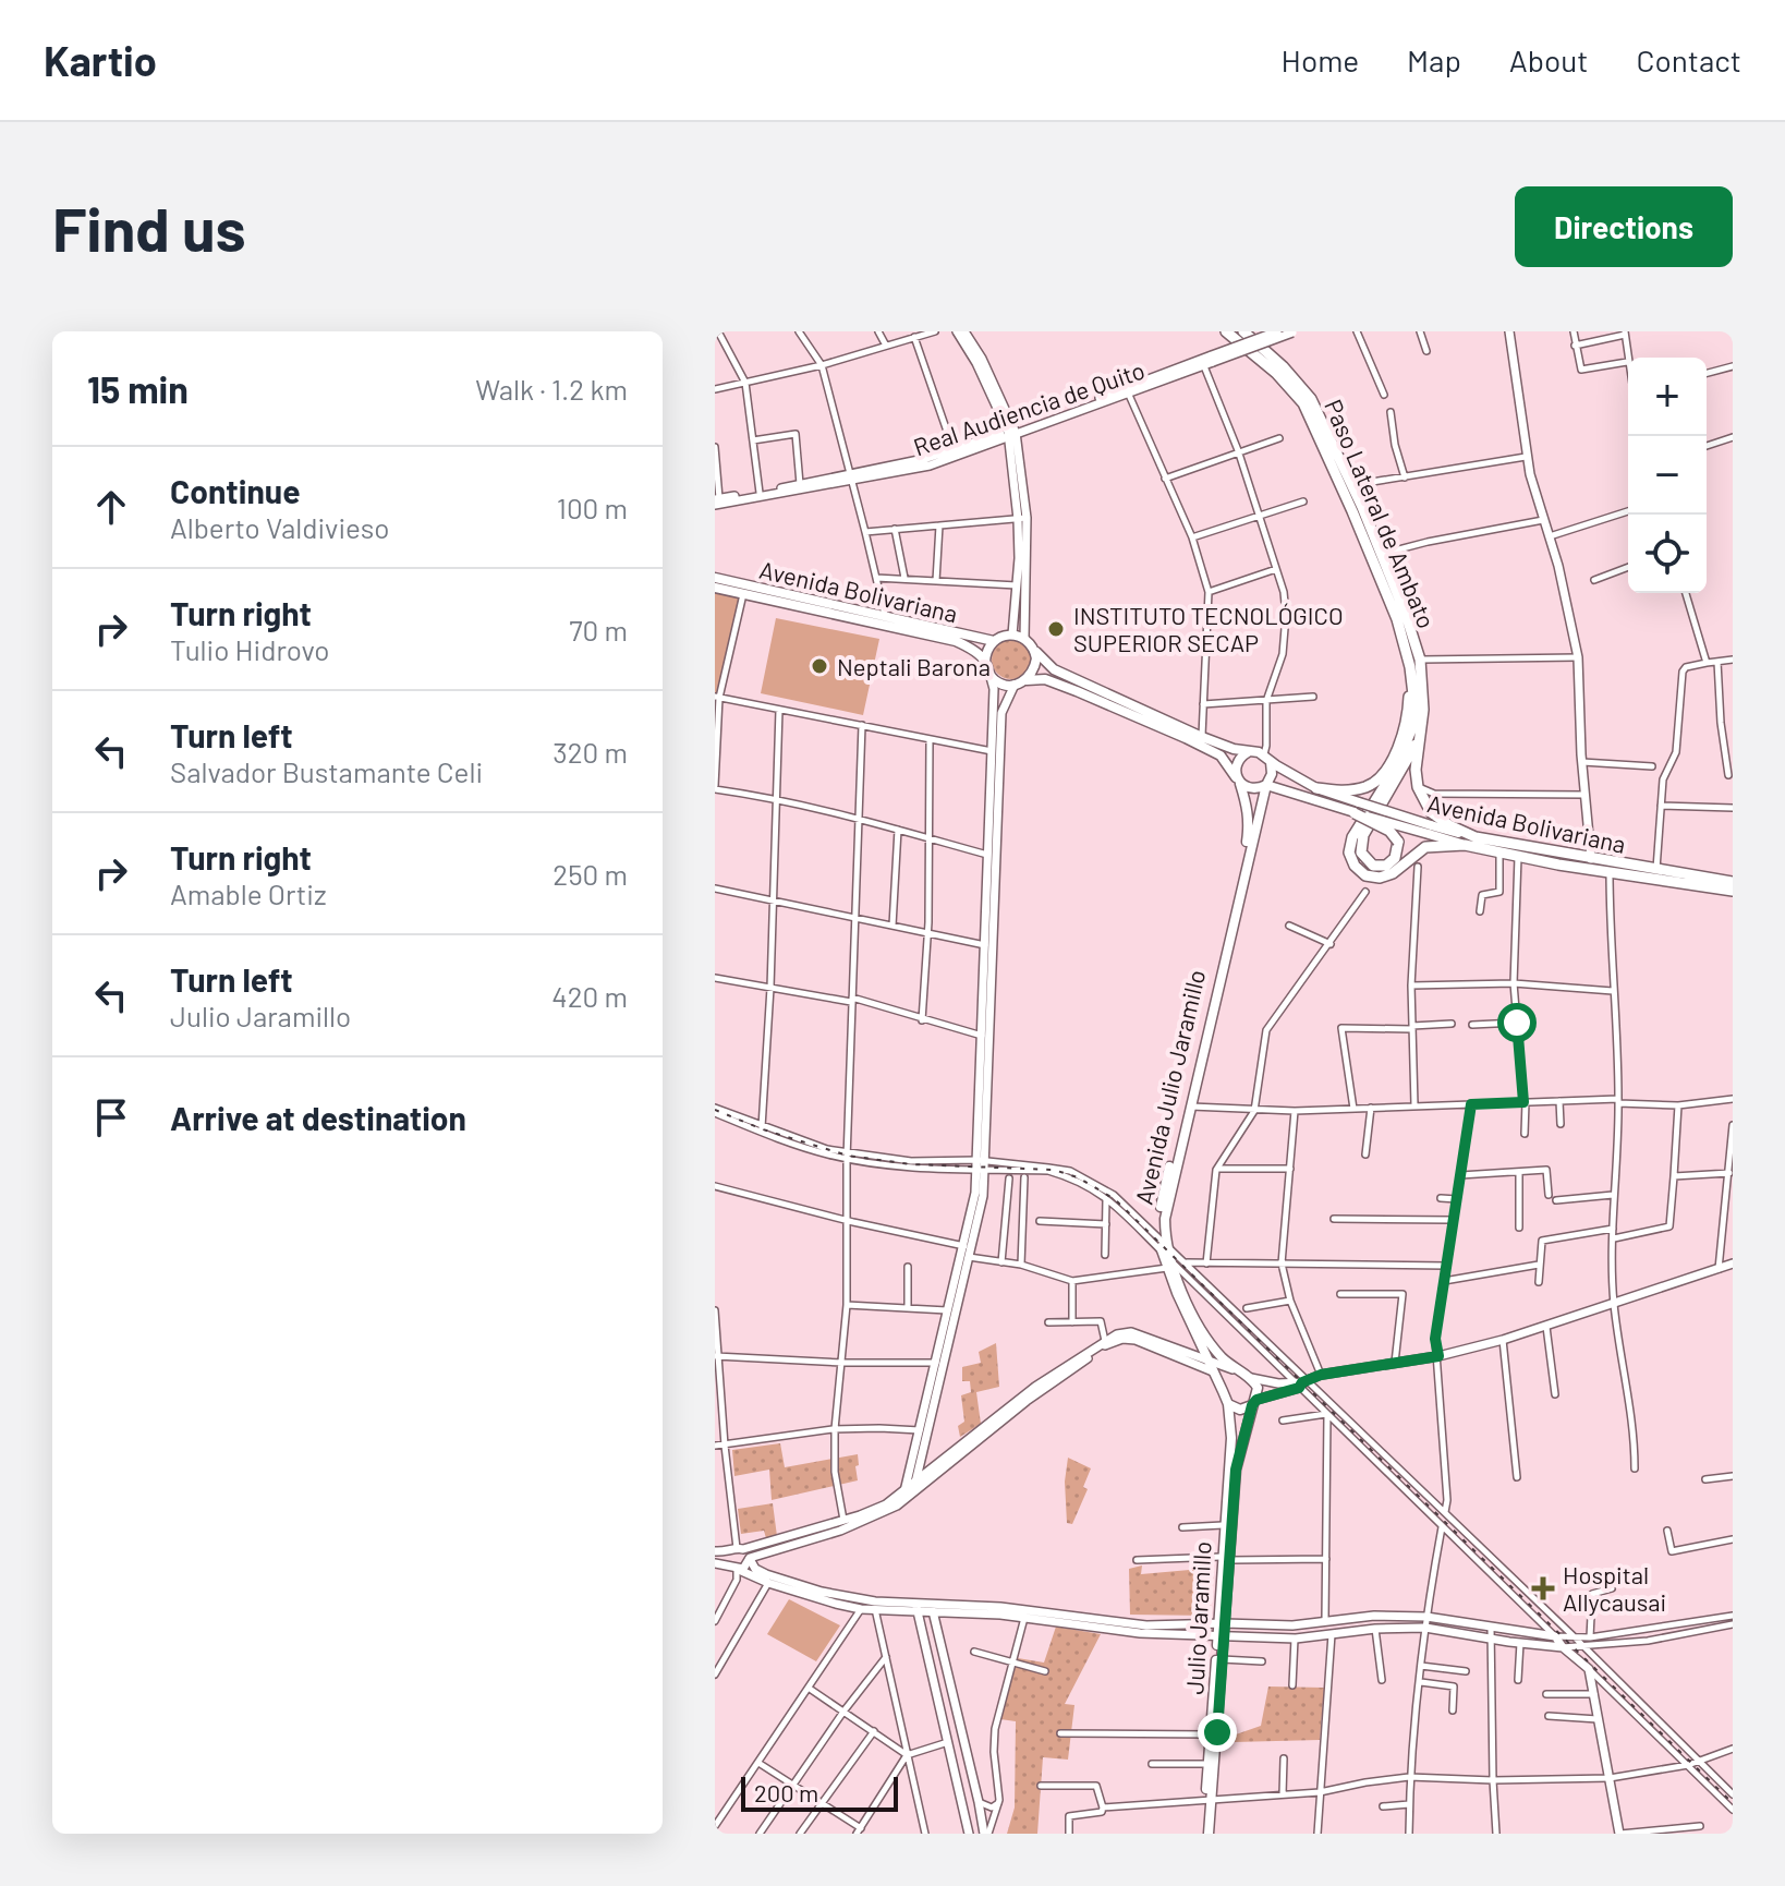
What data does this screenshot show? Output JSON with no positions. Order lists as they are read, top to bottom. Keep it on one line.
{"streets":{"highway":["Paso Lateral de Ambato","Avenida Bolivariana"],"main road":["Avenida Julio Jaramillo","Julio Jaramillo"],"street":["Real Audiencia de Quito"]},"crossings":[["Avenida Bolivariana","Avenida Julio Jaramillo"],["Avenida Julio Jaramillo","Julio Jaramillo"]],"places":{"other":["INSTITUTO TECNOLÓGICO SUPERIOR SECAP","Neptali Barona"],"health":["Hospital Allycausai"]},"scale_bar":"200 m","page":{"header":"Kartio","nav":["Home","Map","About","Contact"],"buttons":"Directions","title":"Find us","heading":["15 min","Walk · 1.2 km"],"map_buttons":["+","−"],"list":[["Continue","Alberto Valdivieso","100 m"],["Turn right","Tulio Hidrovo","70 m"],["Turn left","Salvador Bustamante Celi","320 m"],["Turn right","Amable Ortiz","250 m"],["Turn left","Julio Jaramillo","420 m"],"Arrive at destination"],"scale":"200 m"}}
